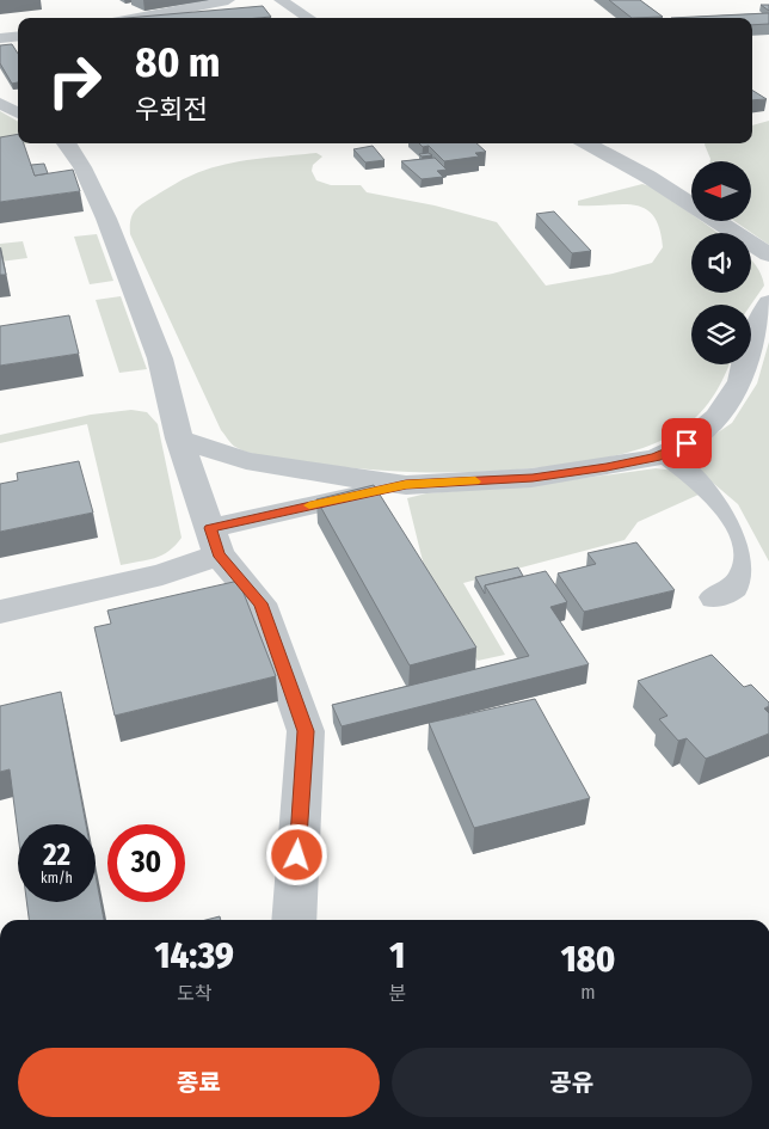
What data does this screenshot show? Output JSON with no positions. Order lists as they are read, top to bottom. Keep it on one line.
{"north":"left","page":{"turn":["80 m","우회전"],"speed":"22 km/h","limit":"30","eta":["14:39","도착","1","분","180","m"],"buttons":["종료","공유"]}}
